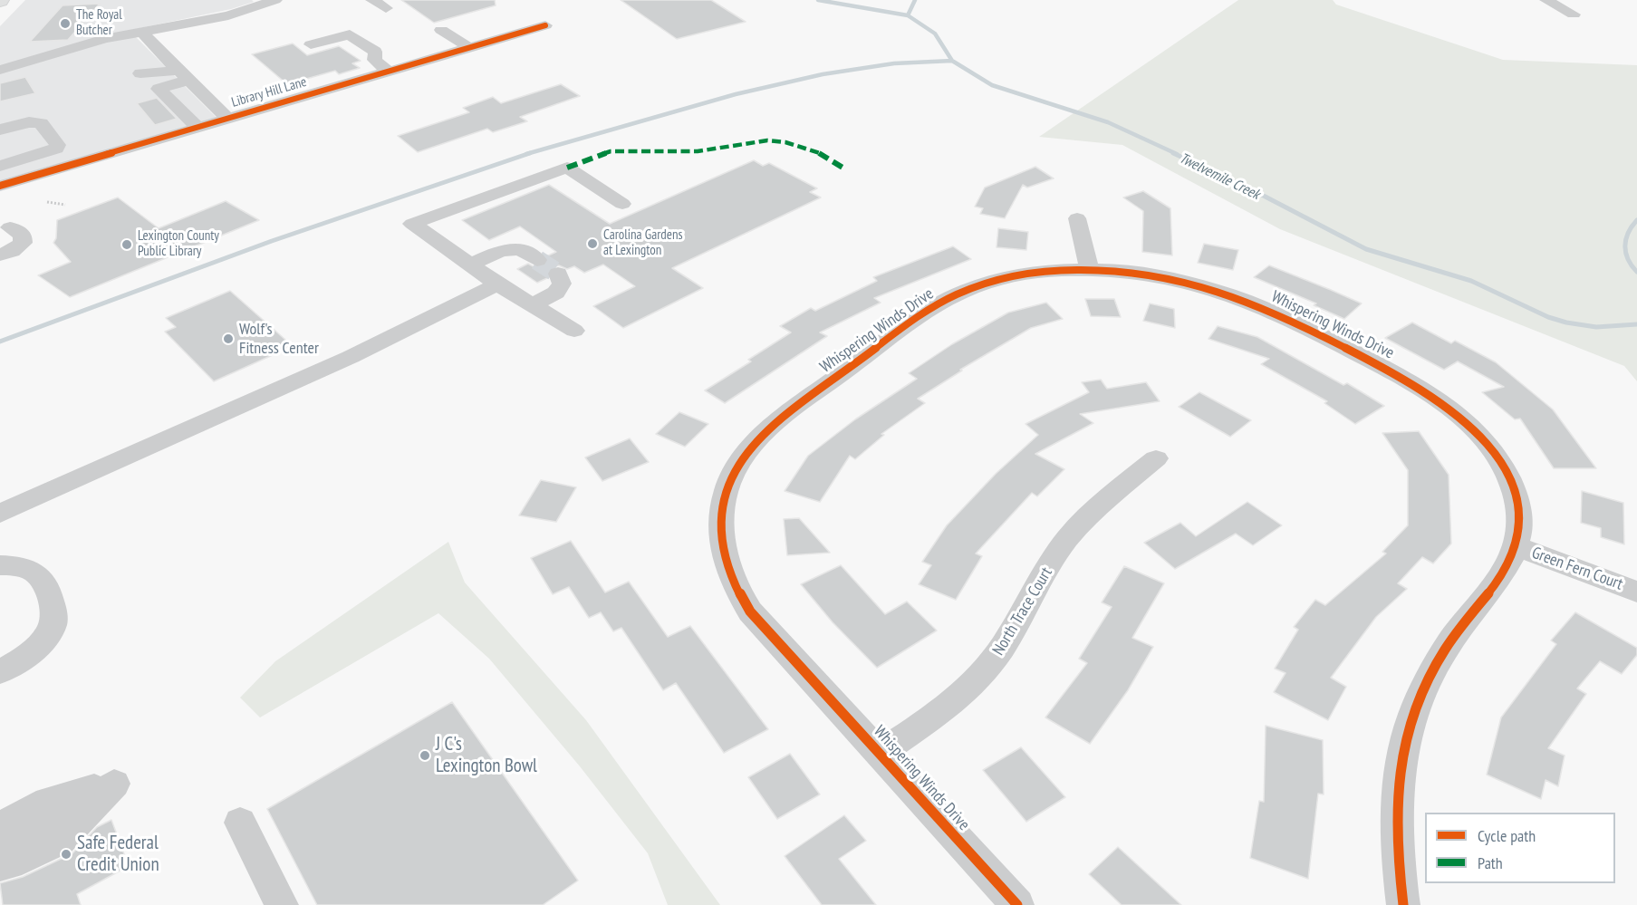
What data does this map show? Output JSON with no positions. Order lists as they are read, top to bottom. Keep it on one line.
{"streets":{"street":["Library Hill Lane","Whispering Winds Drive","Green Fern Court","North Trace Court"]},"crossings":[["Whispering Winds Drive","Green Fern Court"],["Whispering Winds Drive","North Trace Court"]],"water":["Twelvemile Creek"],"places":["The Royal Butcher","Carolina Gardens at Lexington","Lexington County Public Library","Wolf's Fitness Center","J C's Lexington Bowl","Safe Federal Credit Union"],"legend":["Cycle path","Path"]}
